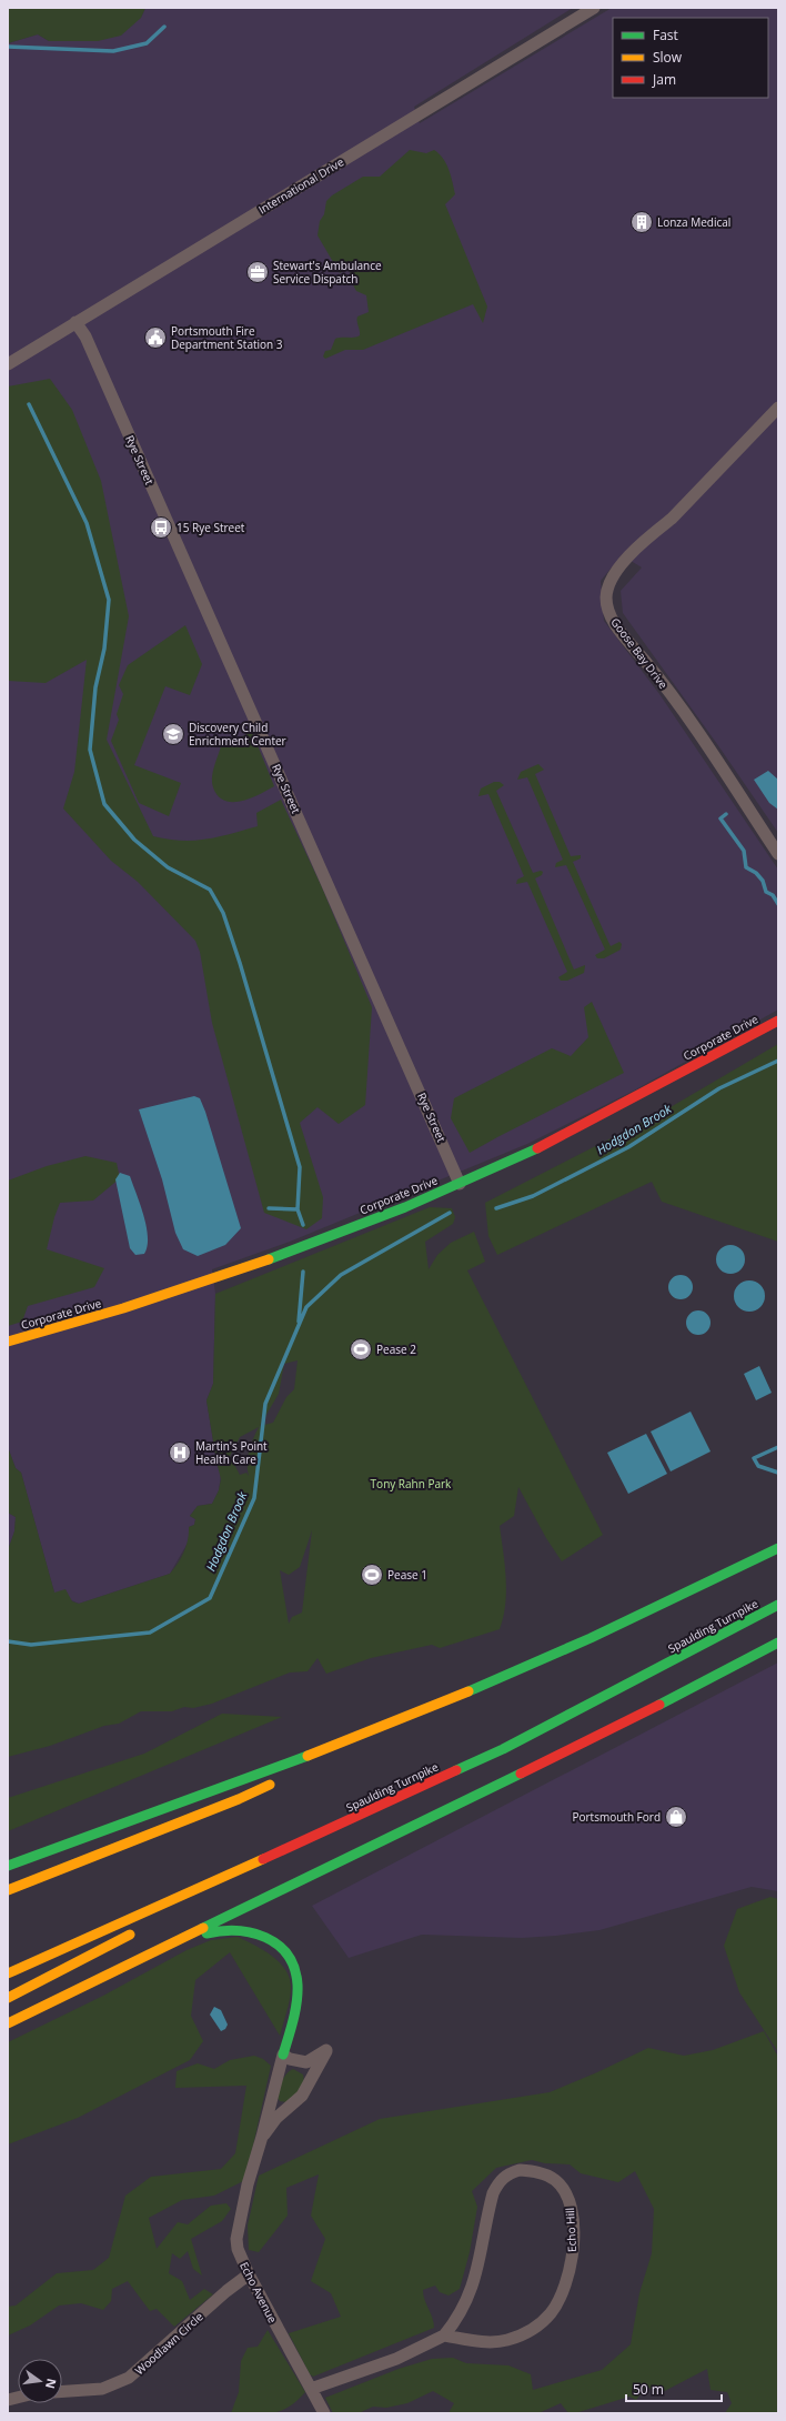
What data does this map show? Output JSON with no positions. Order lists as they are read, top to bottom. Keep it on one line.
{"streets":{"main road":["Corporate Drive","Spaulding Turnpike"],"street":["International Drive","Rye Street","Goose Bay Drive","Echo Hill","Echo Avenue","Woodlawn Circle"]},"crossings":[["International Drive","Rye Street"],["Rye Street","Corporate Drive"],["Echo Hill","Echo Avenue"],["Echo Avenue","Woodlawn Circle"]],"water":["Hodgdon Brook"],"parks":["Tony Rahn Park"],"places":{"building":["Lonza Medical"],"office":["Stewart's Ambulance Service Dispatch"],"public building":["Portsmouth Fire Department Station 3"],"bus stop":["15 Rye Street"],"school or university":["Discovery Child Enrichment Center"],"sports":["Pease 2","Pease 1"],"hospital":["Martin's Point Health Care"],"shop":["Portsmouth Ford"]},"legend":["Fast","Slow","Jam"],"scale_bar":"50 m","north":"right"}
